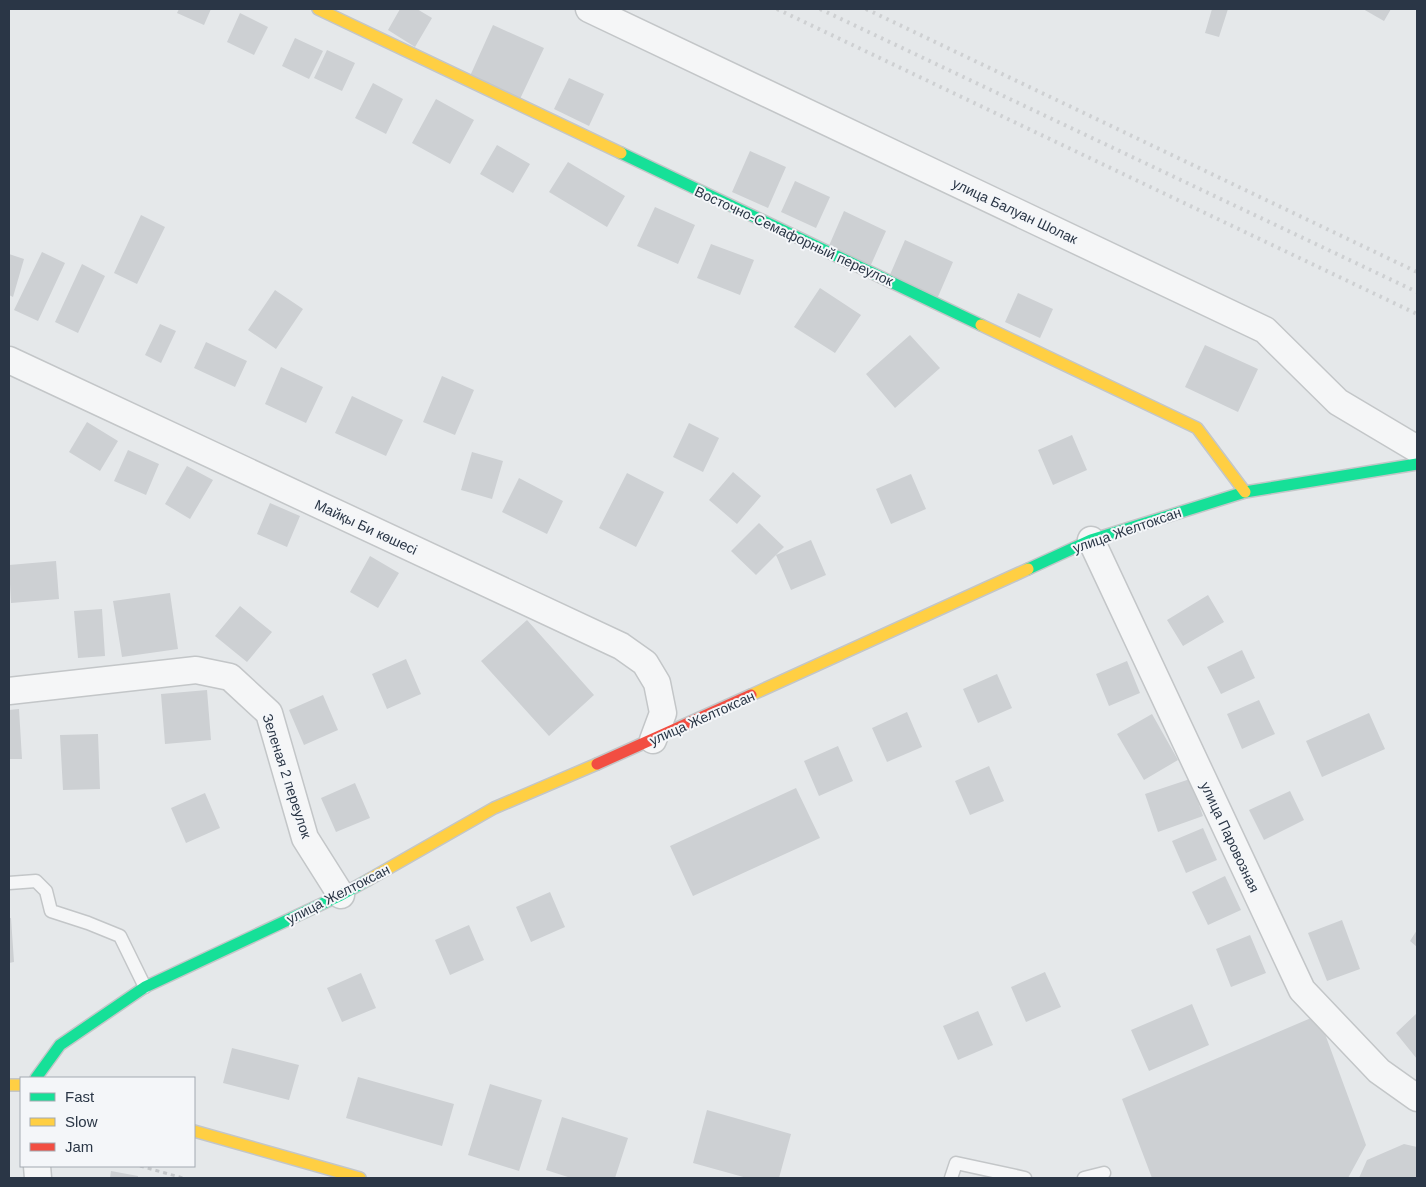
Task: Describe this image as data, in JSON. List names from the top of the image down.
{
  "streets": {
    "street": [
      "улица Балуан Шолак",
      "Восточно-Семафорный переулок",
      "Майқы Би көшесі",
      "улица Желтоксан",
      "Зеленая 2 переулок",
      "улица Паровозная"
    ]
  },
  "crossings": [
    ["Восточно-Семафорный переулок", "улица Желтоксан"],
    ["Майқы Би көшесі", "улица Желтоксан"],
    ["улица Желтоксан", "Зеленая 2 переулок"],
    ["улица Желтоксан", "улица Паровозная"]
  ],
  "legend": ["Fast", "Slow", "Jam"]
}
